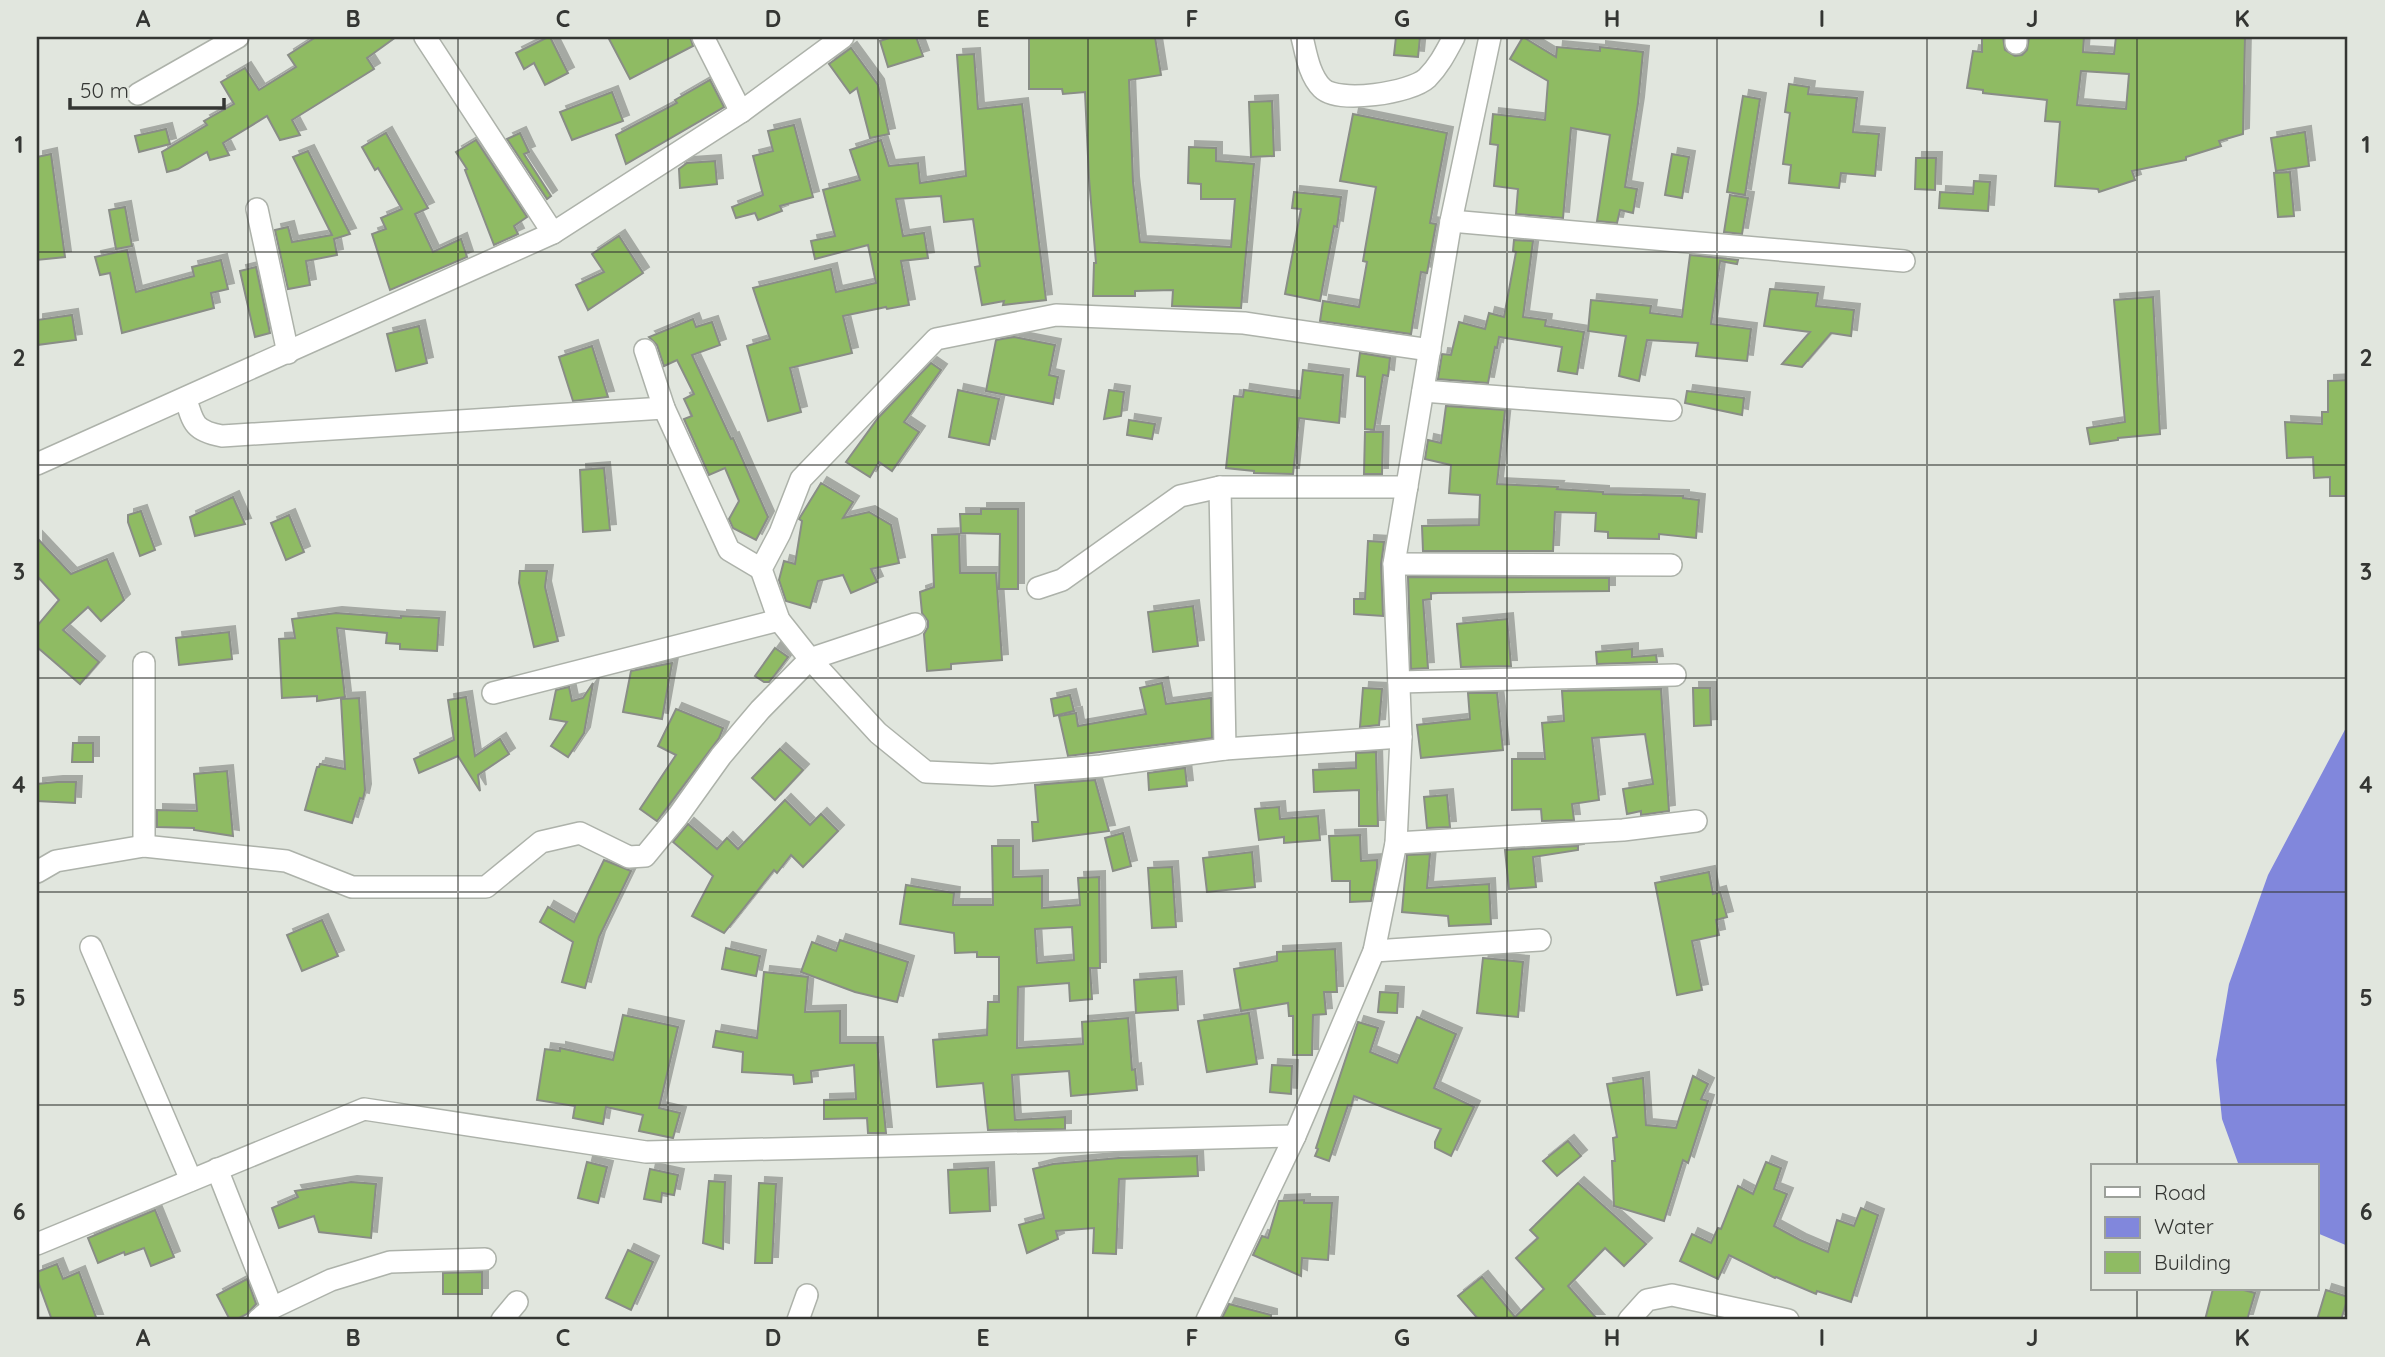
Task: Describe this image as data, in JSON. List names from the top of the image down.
{
  "legend": ["Road", "Water", "Building"],
  "scale_bar": "50 m",
  "grid": {
    "columns": [
      "A",
      "B",
      "C",
      "D",
      "E",
      "F",
      "G",
      "H",
      "I",
      "J",
      "K"
    ],
    "rows": [
      "1",
      "2",
      "3",
      "4",
      "5",
      "6"
    ]
  }
}
